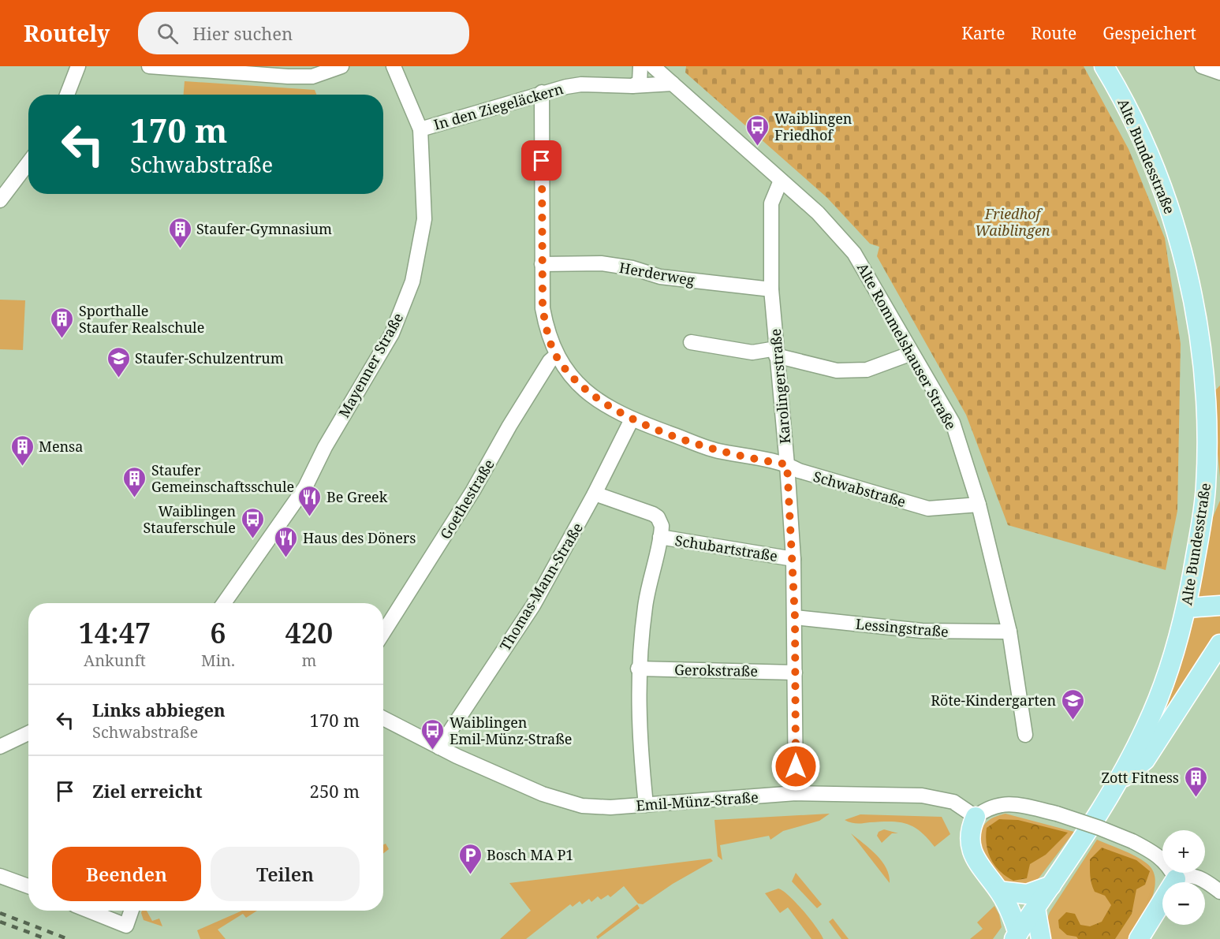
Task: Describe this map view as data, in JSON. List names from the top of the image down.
{
  "streets": {
    "main road": ["Alte Bundesstraße"],
    "street": [
      "In den Ziegeläckern",
      "Herderweg",
      "Alte Rommelshauser Straße",
      "Mayenner Straße",
      "Karolingerstraße",
      "Schwabstraße",
      "Goethestraße",
      "Schubartstraße",
      "Thomas-Mann-Straße",
      "Lessingstraße",
      "Gerokstraße",
      "Emil-Münz-Straße"
    ]
  },
  "crossings": [
    ["In den Ziegeläckern", "Alte Rommelshauser Straße"],
    ["In den Ziegeläckern", "Mayenner Straße"],
    ["In den Ziegeläckern", "Schwabstraße"],
    ["Herderweg", "Karolingerstraße"],
    ["Herderweg", "Schwabstraße"],
    ["Alte Rommelshauser Straße", "Karolingerstraße"],
    ["Alte Rommelshauser Straße", "Schwabstraße"],
    ["Alte Rommelshauser Straße", "Lessingstraße"],
    ["Karolingerstraße", "Schwabstraße"],
    ["Karolingerstraße", "Schubartstraße"],
    ["Karolingerstraße", "Lessingstraße"],
    ["Karolingerstraße", "Gerokstraße"],
    ["Karolingerstraße", "Emil-Münz-Straße"],
    ["Schwabstraße", "Goethestraße"],
    ["Schwabstraße", "Thomas-Mann-Straße"],
    ["Thomas-Mann-Straße", "Emil-Münz-Straße"]
  ],
  "parks": ["Friedhof Waiblingen"],
  "places": {
    "bus stop": ["Waiblingen Friedhof", "Waiblingen Stauferschule", "Waiblingen Emil-Münz-Straße"],
    "building": [
      "Staufer-Gymnasium",
      "Sporthalle Staufer Realschule",
      "Mensa",
      "Staufer Gemeinschaftsschule",
      "Zott Fitness"
    ],
    "school or university": ["Staufer-Schulzentrum", "Röte-Kindergarten"],
    "restaurant": ["Be Greek", "Haus des Döners"],
    "parking": ["Bosch MA P1"]
  },
  "page": {
    "header": "Routely",
    "search": "Hier suchen",
    "nav": ["Karte", "Route", "Gespeichert"],
    "turn": ["170 m", "Schwabstraße"],
    "eta": [
      "14:47",
      "Ankunft",
      "6",
      "Min.",
      "420",
      "m"
    ],
    "list": [
      {
        "name": "Links abbiegen",
        "note": "Schwabstraße",
        "value": "170 m"
      },
      {
        "name": "Ziel erreicht",
        "value": "250 m"
      }
    ],
    "map_buttons": ["+", "−"],
    "buttons": ["Beenden", "Teilen"]
  }
}
